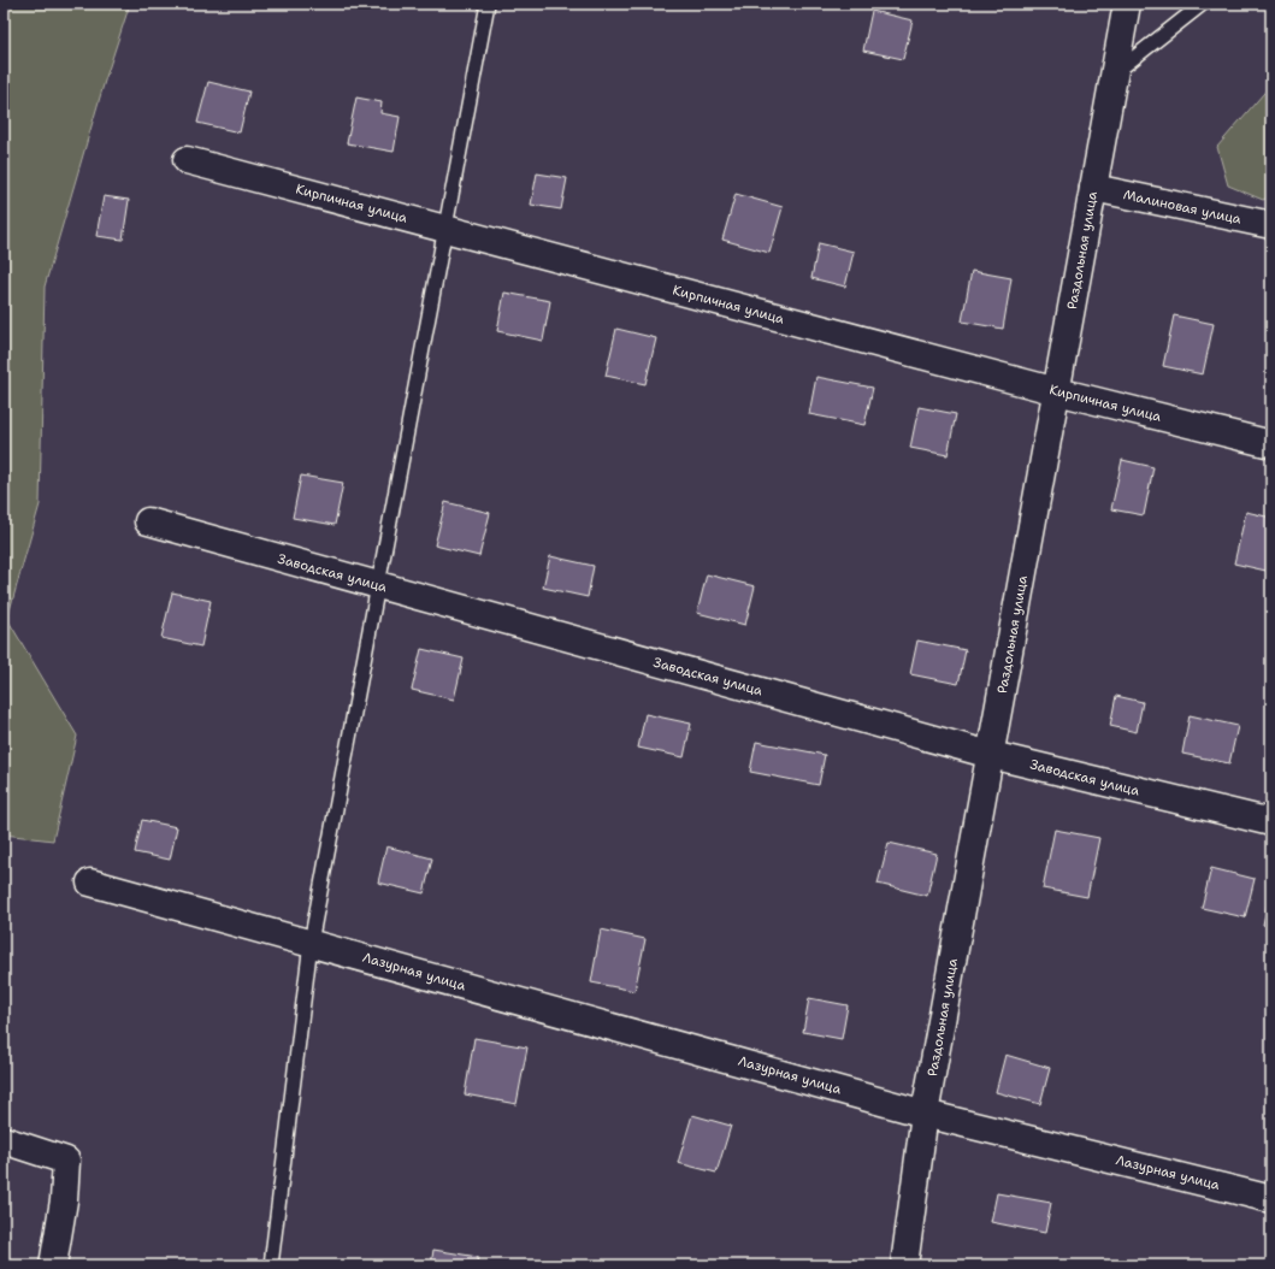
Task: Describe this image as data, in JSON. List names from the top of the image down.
{
  "streets": {
    "street": [
      "Кирпичная улица",
      "Малиновая улица",
      "Раздольная улица",
      "Заводская улица",
      "Лазурная улица"
    ]
  },
  "crossings": [
    ["Кирпичная улица", "Раздольная улица"],
    ["Малиновая улица", "Раздольная улица"],
    ["Раздольная улица", "Заводская улица"],
    ["Раздольная улица", "Лазурная улица"]
  ]
}
